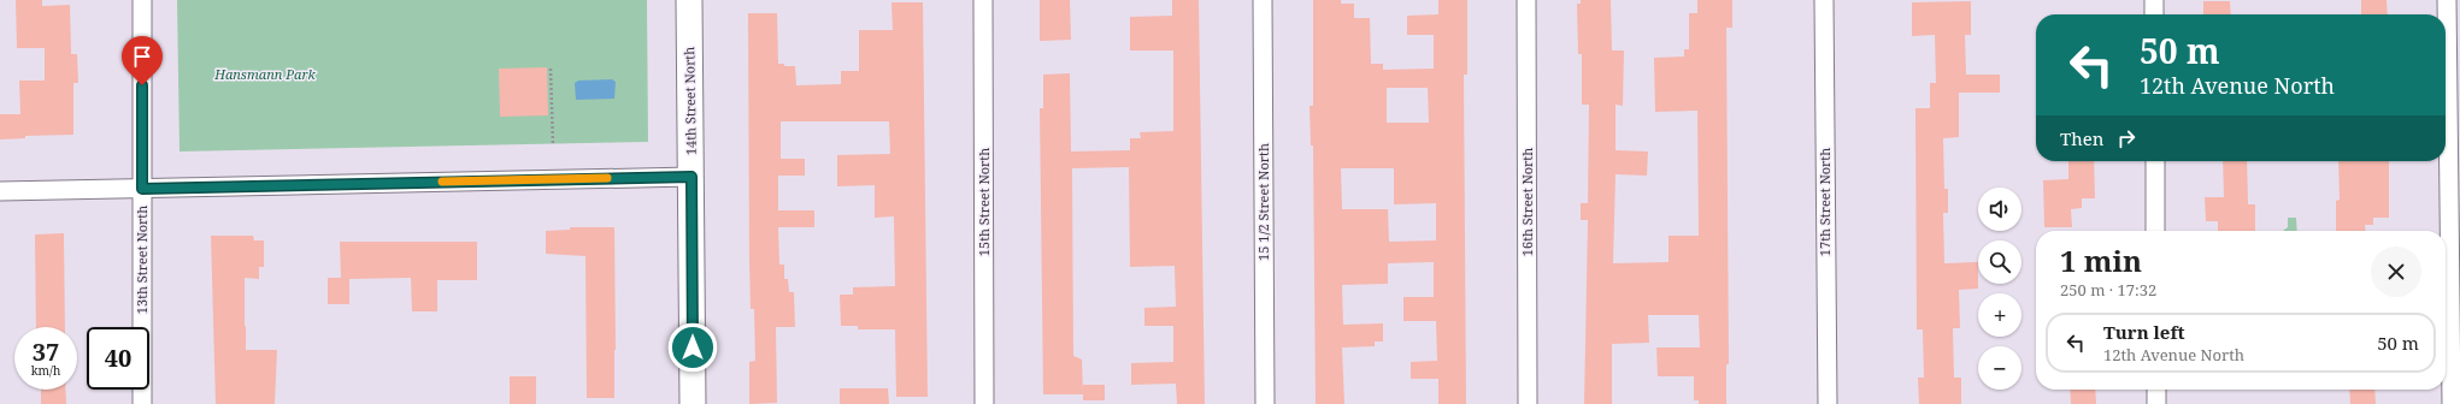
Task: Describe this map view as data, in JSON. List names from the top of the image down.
{
  "streets": {
    "street": [
      "14th Street North",
      "15th Street North",
      "15 1/2 Street North",
      "16th Street North",
      "17th Street North",
      "13th Street North"
    ]
  },
  "parks": ["Hansmann Park"],
  "page": {
    "turn": ["50 m", "12th Avenue North"],
    "then": "Then",
    "map_buttons": ["+", "−"],
    "heading": ["1 min", "250 m · 17:32"],
    "list": [
      {
        "name": "Turn left",
        "note": "12th Avenue North",
        "value": "50 m"
      }
    ],
    "speed": "37 km/h",
    "limit": "40"
  }
}
